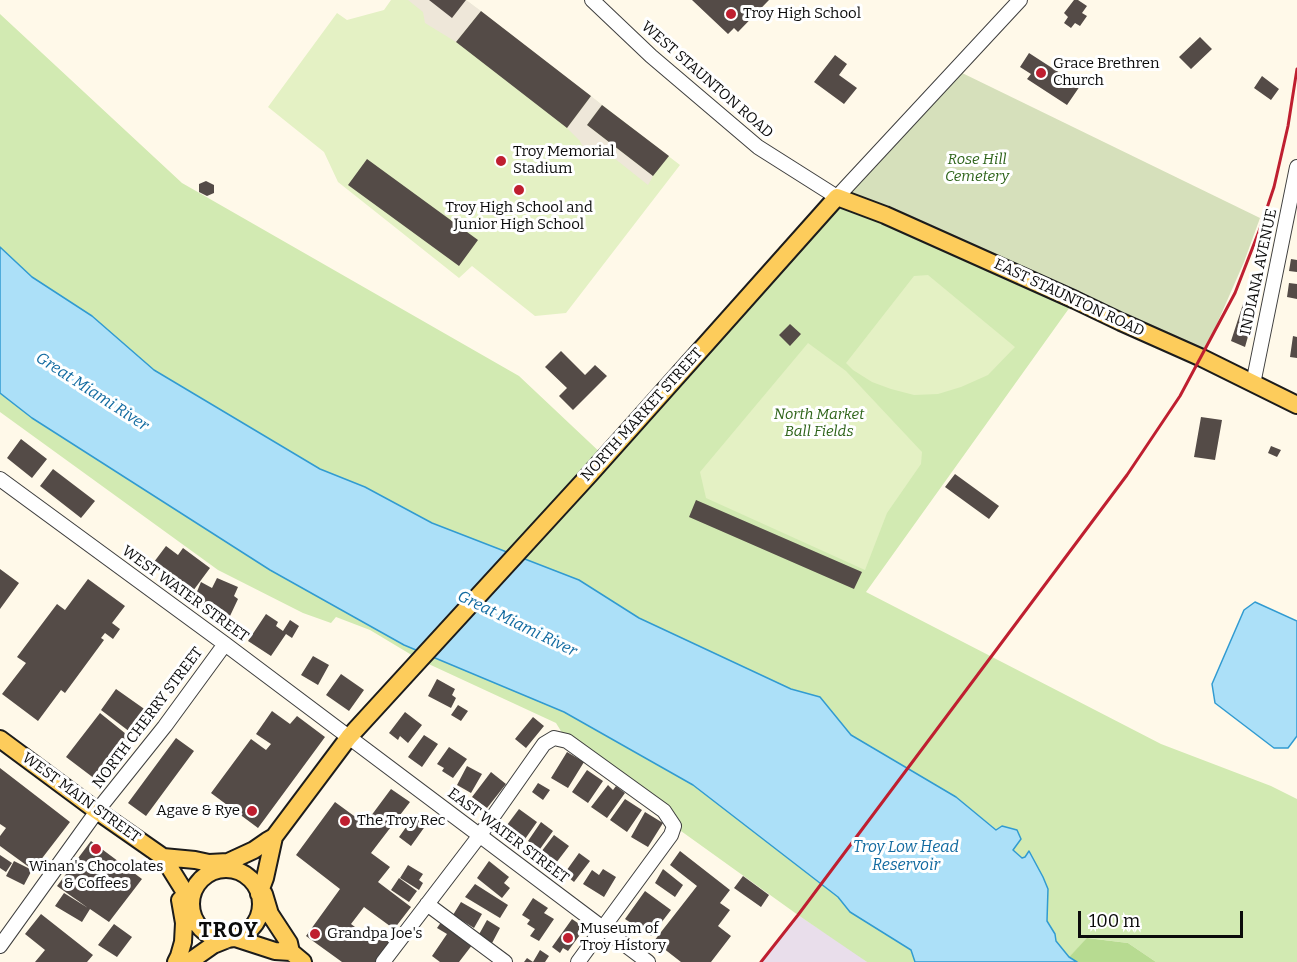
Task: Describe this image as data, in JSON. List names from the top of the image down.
{
  "streets": {
    "main road": ["EAST STAUNTON ROAD", "NORTH MARKET STREET", "WEST MAIN STREET"],
    "street": [
      "WEST STAUNTON ROAD",
      "INDIANA AVENUE",
      "WEST WATER STREET",
      "NORTH CHERRY STREET",
      "EAST WATER STREET"
    ]
  },
  "crossings": [
    ["WEST STAUNTON ROAD", "EAST STAUNTON ROAD"],
    ["WEST STAUNTON ROAD", "NORTH MARKET STREET"],
    ["INDIANA AVENUE", "EAST STAUNTON ROAD"],
    ["EAST STAUNTON ROAD", "NORTH MARKET STREET"],
    ["NORTH MARKET STREET", "WEST WATER STREET"],
    ["NORTH MARKET STREET", "EAST WATER STREET"],
    ["WEST WATER STREET", "NORTH CHERRY STREET"],
    ["WEST WATER STREET", "EAST WATER STREET"],
    ["NORTH CHERRY STREET", "WEST MAIN STREET"]
  ],
  "districts": ["TROY"],
  "water": ["Great Miami River", "Troy Low Head Reservoir"],
  "parks": ["Rose Hill Cemetery", "North Market Ball Fields"],
  "places": [
    "Troy High School",
    "Grace Brethren Church",
    "Troy Memorial Stadium",
    "Troy High School and Junior High School",
    "Agave & Rye",
    "The Troy Rec",
    "Winan's Chocolates & Coffees",
    "Grandpa Joe's",
    "Museum of Troy History"
  ],
  "scale_bar": "100 m"
}
